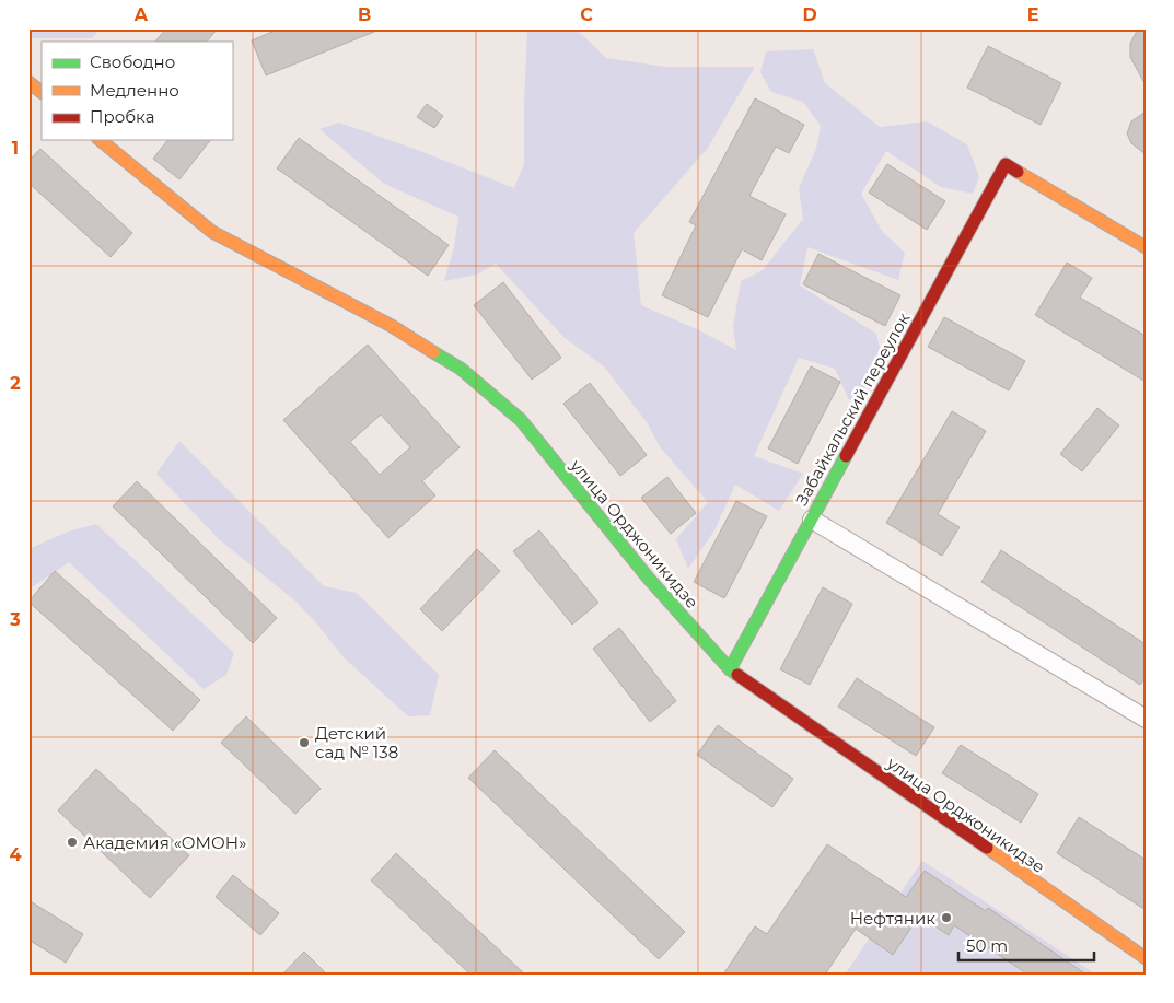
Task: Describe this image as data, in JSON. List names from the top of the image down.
{
  "streets": {
    "street": ["Забайкальский переулок", "улица Орджоникидзе"]
  },
  "crossings": [
    ["Забайкальский переулок", "улица Орджоникидзе"]
  ],
  "places": ["Детский сад № 138", "Академия «ОМОН»", "Нефтяник"],
  "legend": ["Свободно", "Медленно", "Пробка"],
  "scale_bar": "50 m",
  "grid": {
    "columns": [
      "A",
      "B",
      "C",
      "D",
      "E"
    ],
    "rows": [
      "1",
      "2",
      "3",
      "4"
    ]
  }
}
